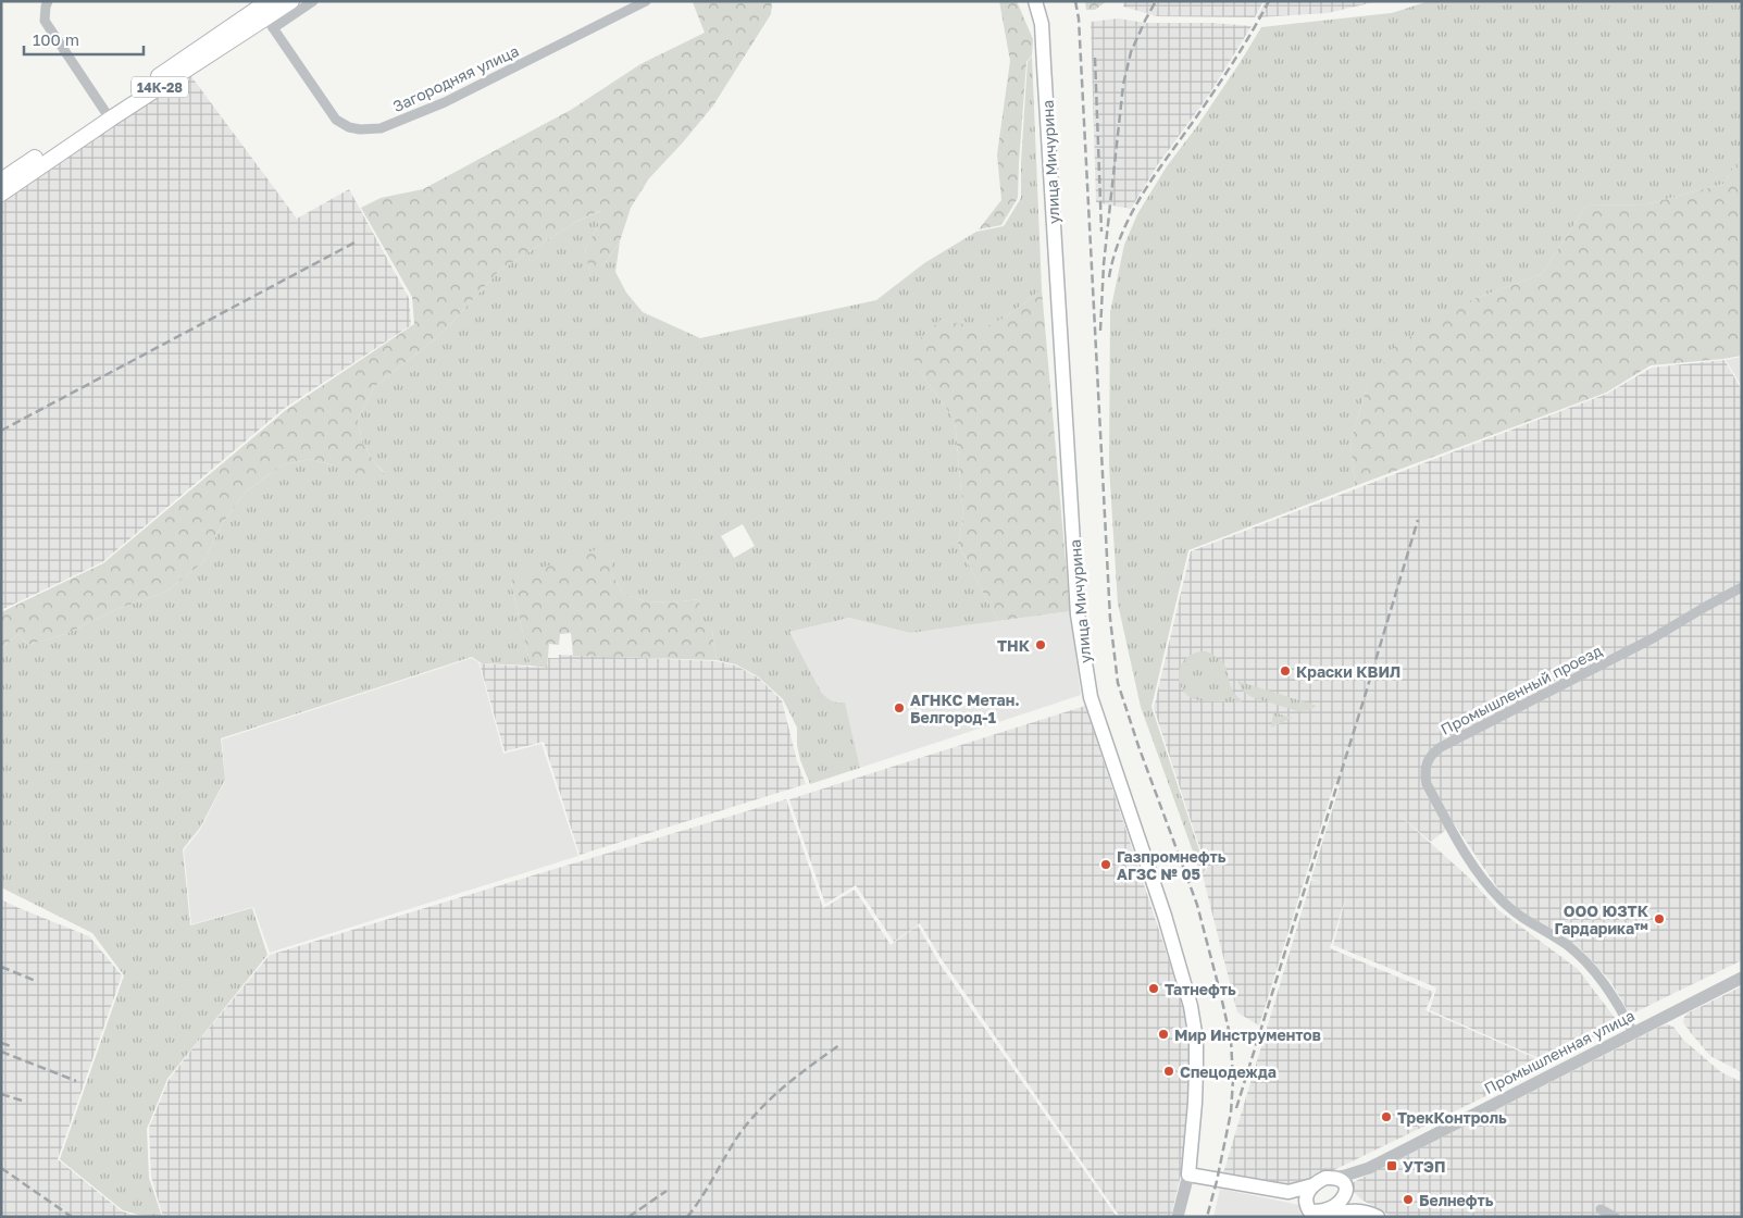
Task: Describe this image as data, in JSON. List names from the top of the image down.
{
  "streets": {
    "main road": ["14К-28", "улица Мичурина"],
    "street": ["Загородняя улица", "Промышленный проезд", "Промышленная улица"]
  },
  "crossings": [
    ["Загородняя улица", "14К-28"],
    ["Промышленный проезд", "Промышленная улица"]
  ],
  "places": {
    "other": [
      "ТНК",
      "Краски КВИЛ",
      "АГНКС Метан. Белгород-1",
      "Газпромнефть АГЗС № 05",
      "ООО ЮЗТК Гардарика™",
      "Татнефть",
      "Мир Инструментов",
      "Спецодежда",
      "ТрекКонтроль",
      "Белнефть"
    ],
    "transit": ["УТЭП"]
  },
  "scale_bar": "100 m"
}
